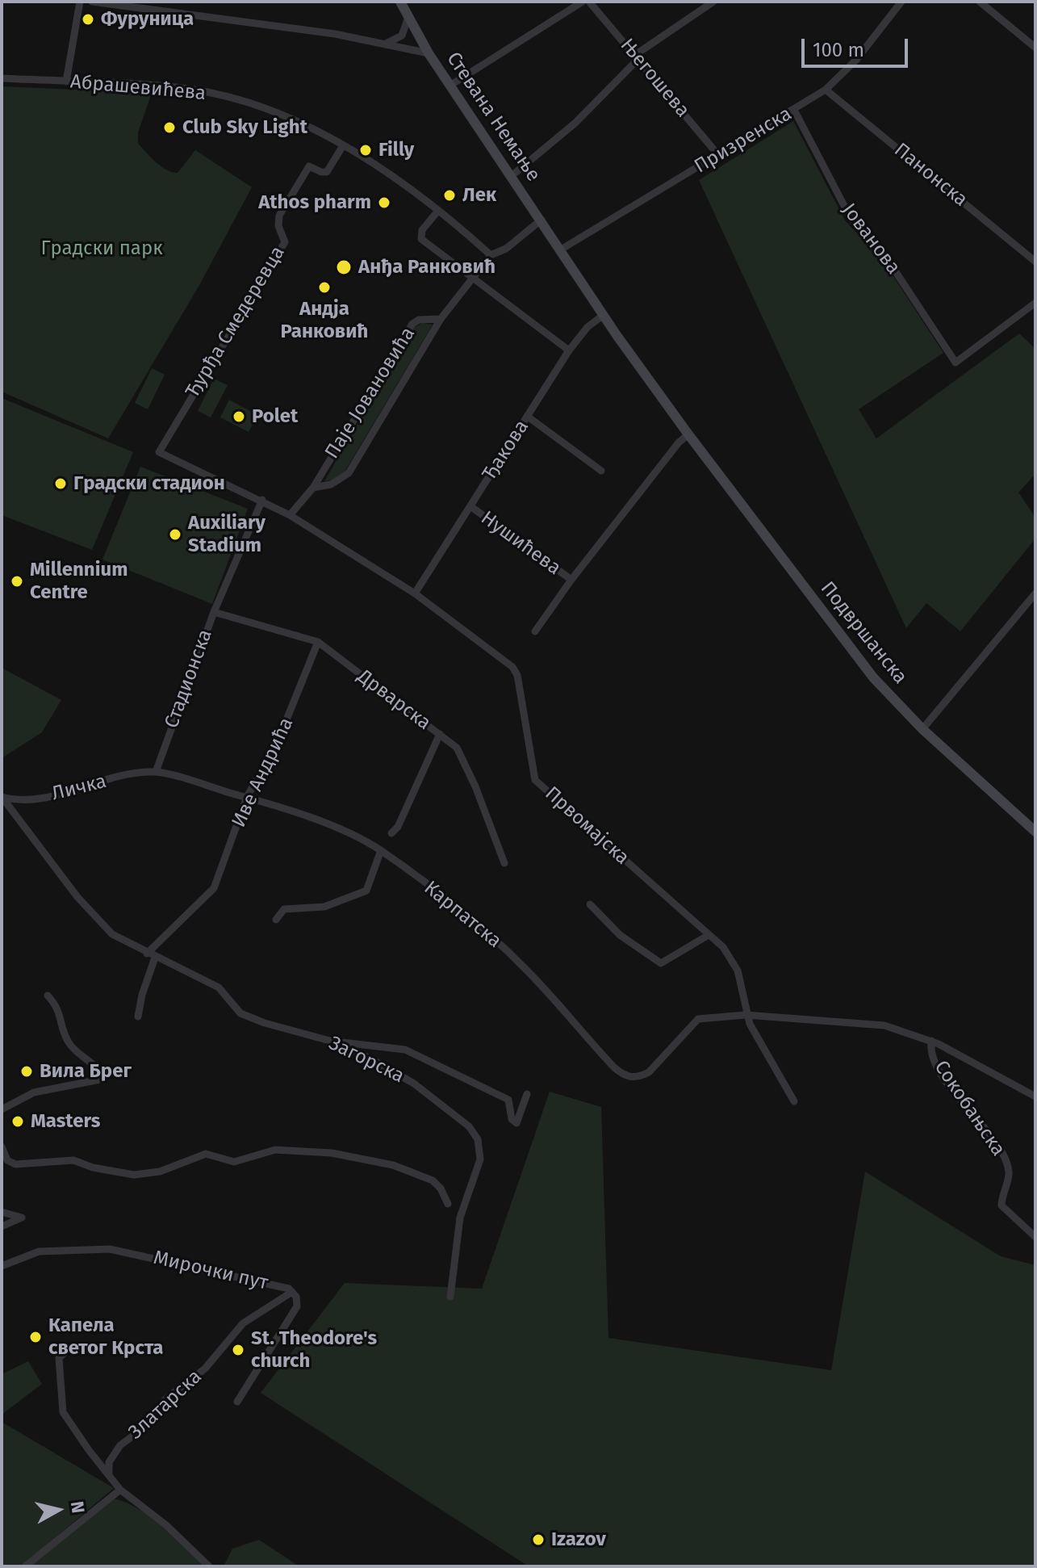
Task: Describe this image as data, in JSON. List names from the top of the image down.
{
  "streets": {
    "street": [
      "Његошева",
      "Абрашевићева",
      "Стевана Немање",
      "Призренска",
      "Панонска",
      "Јованова",
      "Ђурђа Смедеревца",
      "Паје Јовановића",
      "Ђакова",
      "Нушићева",
      "Подвршанска",
      "Стадионска",
      "Дрварска",
      "Иве Андрића",
      "Личка",
      "Првомајска",
      "Карпатска",
      "Загорска",
      "Сокобањска",
      "Мирочки пут",
      "Златарска"
    ]
  },
  "crossings": [
    ["Његошева", "Призренска"],
    ["Абрашевићева", "Ђурђа Смедеревца"],
    ["Абрашевићева", "Паје Јовановића"],
    ["Стевана Немање", "Призренска"],
    ["Стевана Немање", "Паје Јовановића"],
    ["Стевана Немање", "Подвршанска"],
    ["Призренска", "Панонска"],
    ["Призренска", "Јованова"],
    ["Призренска", "Подвршанска"],
    ["Ђурђа Смедеревца", "Првомајска"],
    ["Паје Јовановића", "Првомајска"],
    ["Ђакова", "Нушићева"],
    ["Ђакова", "Подвршанска"],
    ["Ђакова", "Првомајска"],
    ["Стадионска", "Дрварска"],
    ["Стадионска", "Личка"],
    ["Стадионска", "Првомајска"],
    ["Дрварска", "Иве Андрића"],
    ["Иве Андрића", "Карпатска"],
    ["Иве Андрића", "Загорска"],
    ["Личка", "Загорска"],
    ["Првомајска", "Карпатска"],
    ["Мирочки пут", "Златарска"]
  ],
  "parks": ["Градски парк"],
  "places": [
    "Фуруница",
    "Club Sky Light",
    "Filly",
    "Лек",
    "Athos pharm",
    "Анђа Ранковић",
    "Андја Ранковић",
    "Polet",
    "Градски стадион",
    "Auxiliary Stadium",
    "Millennium Centre",
    "Вила Брег",
    "Masters",
    "Капела светог Крста",
    "St. Theodore's church",
    "Izazov"
  ],
  "scale_bar": "100 m",
  "north": "right"
}
